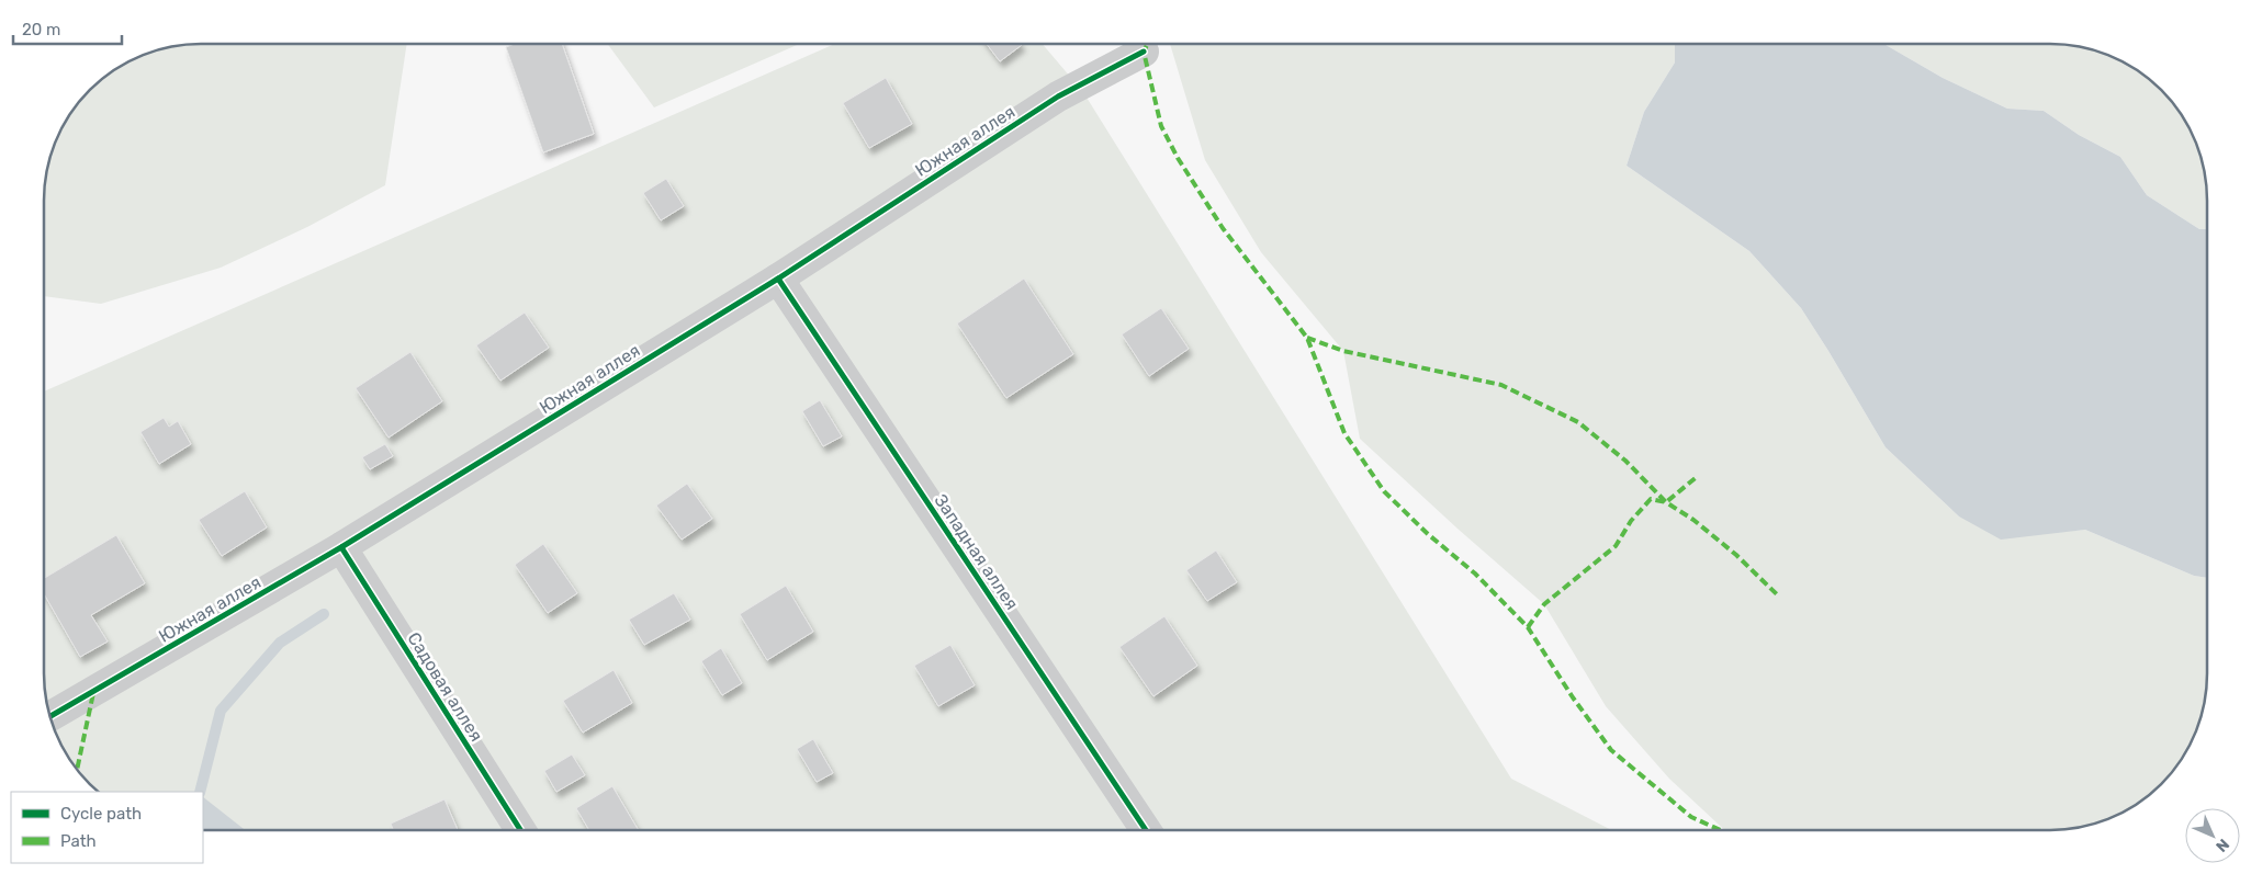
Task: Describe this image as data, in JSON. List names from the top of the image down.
{
  "streets": {
    "street": ["Южная аллея", "Западная аллея", "Садовая аллея"]
  },
  "crossings": [
    ["Южная аллея", "Западная аллея"],
    ["Южная аллея", "Садовая аллея"]
  ],
  "legend": ["Cycle path", "Path"],
  "scale_bar": "20 m",
  "north": "bottom right"
}
